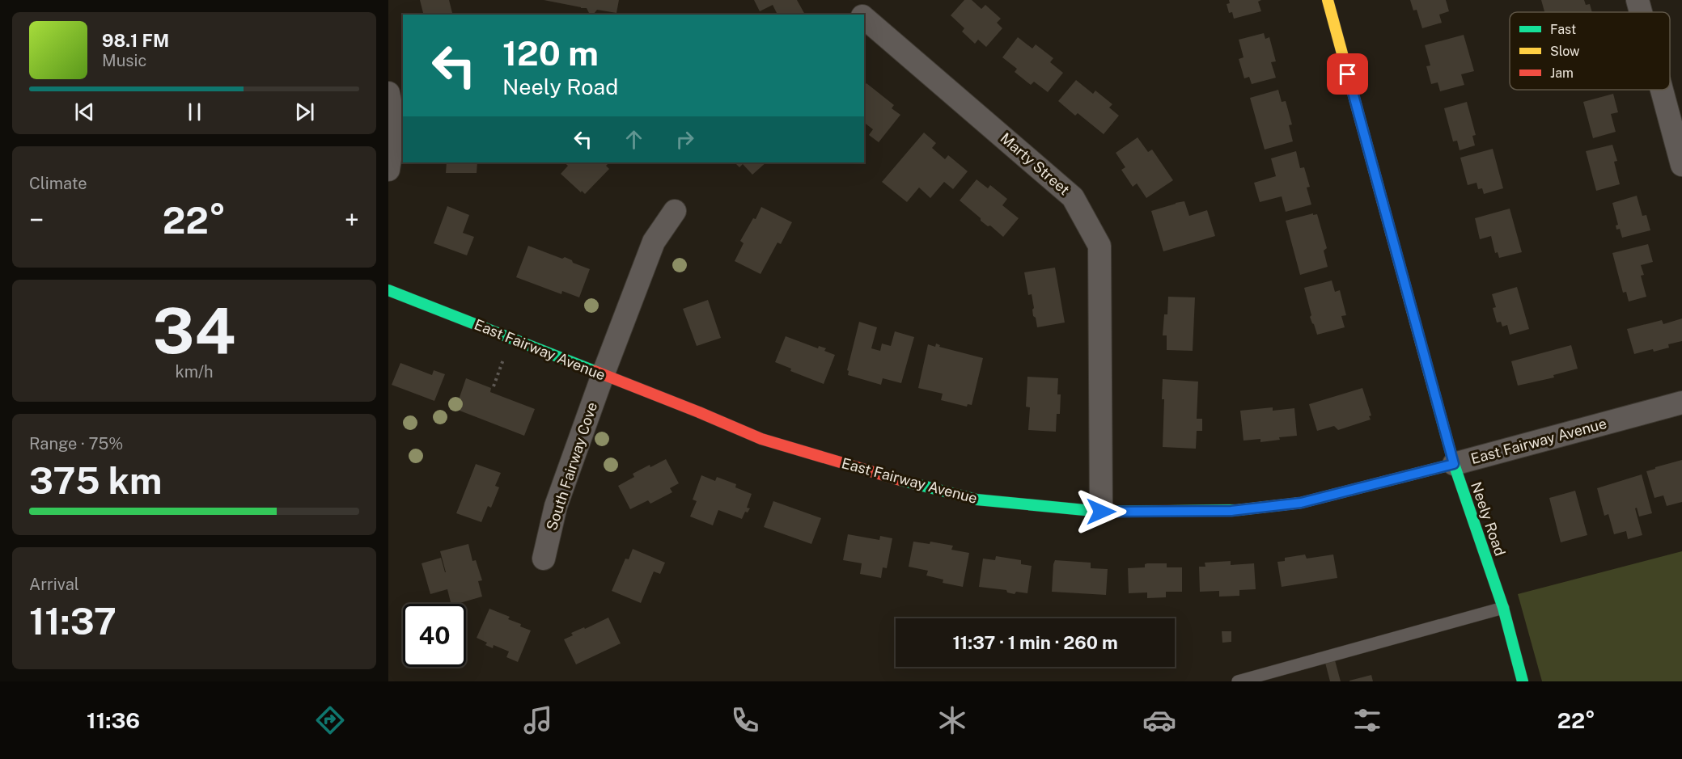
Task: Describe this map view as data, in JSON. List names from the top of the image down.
{
  "streets": {
    "street": [
      "Marty Street",
      "East Fairway Avenue",
      "South Fairway Cove",
      "Neely Road"
    ]
  },
  "crossings": [
    ["Marty Street", "East Fairway Avenue"],
    ["East Fairway Avenue", "South Fairway Cove"],
    ["East Fairway Avenue", "Neely Road"]
  ],
  "legend": ["Fast", "Slow", "Jam"],
  "page": {
    "turn": ["120 m", "Neely Road"],
    "song": ["98.1 FM", "Music"],
    "tile": [
      "Climate",
      ["34", "km/h"],
      ["Range · 75%", "375 km"],
      ["Arrival", "11:37"]
    ],
    "heat": ["−", "22°", "+"],
    "limit": "40",
    "trip": "11:37 · 1 min · 260 m",
    "tabs": ["11:36", "22°"]
  }
}
